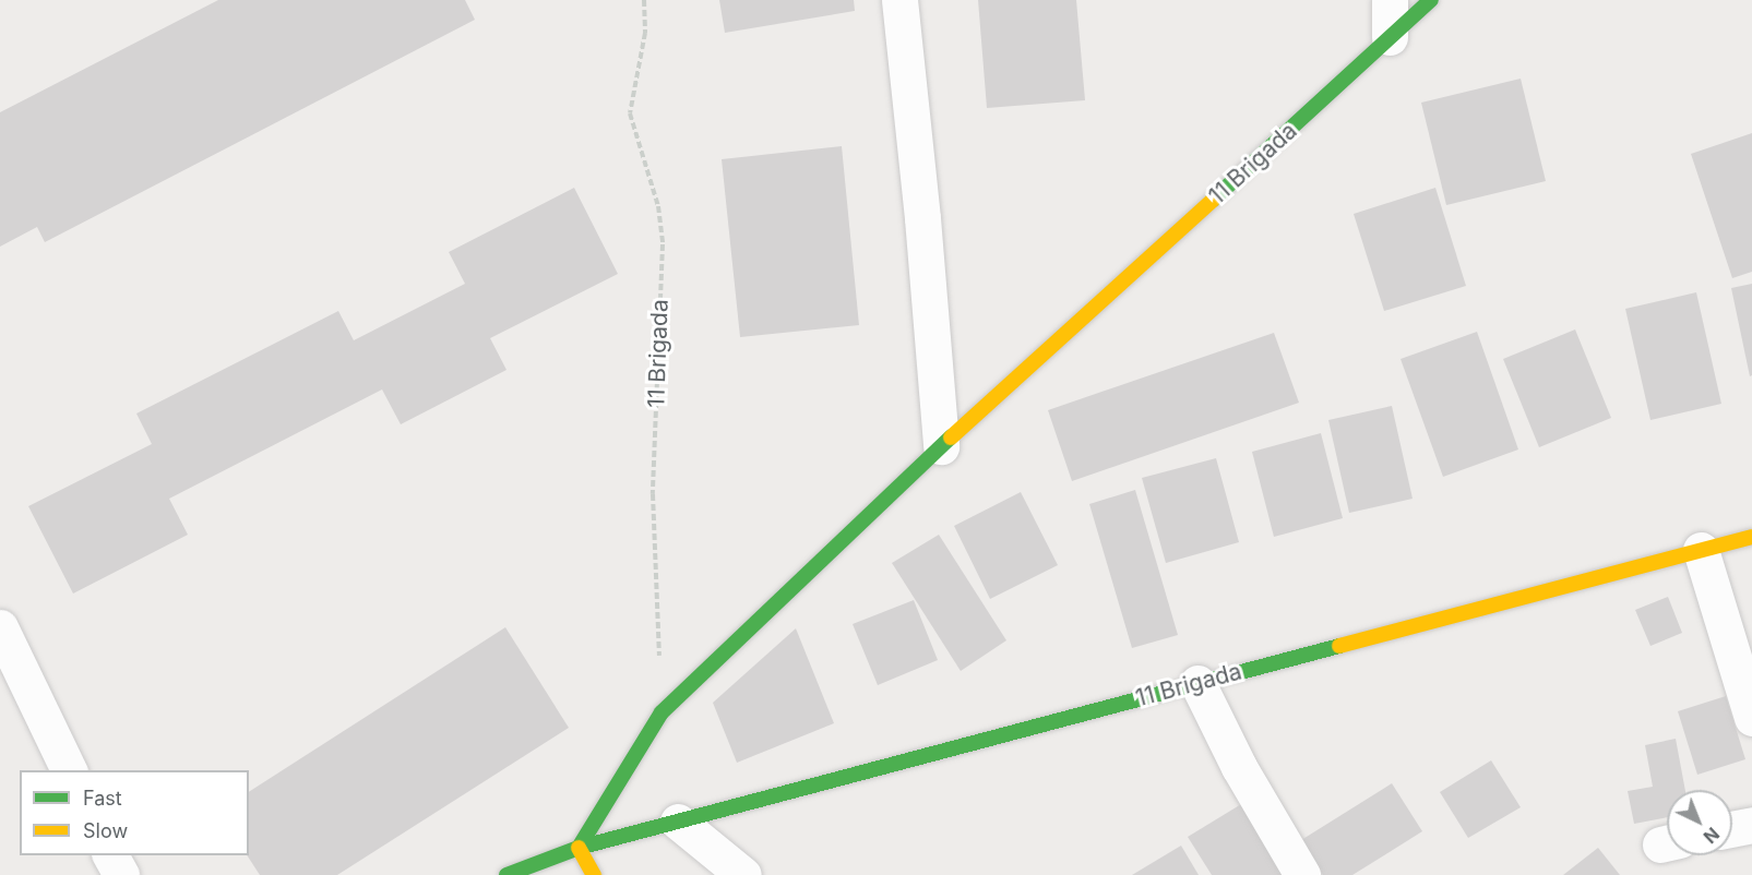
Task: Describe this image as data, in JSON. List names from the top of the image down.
{
  "streets": {
    "main road": ["11 Brigada"]
  },
  "legend": ["Fast", "Slow"],
  "north": "bottom right"
}
